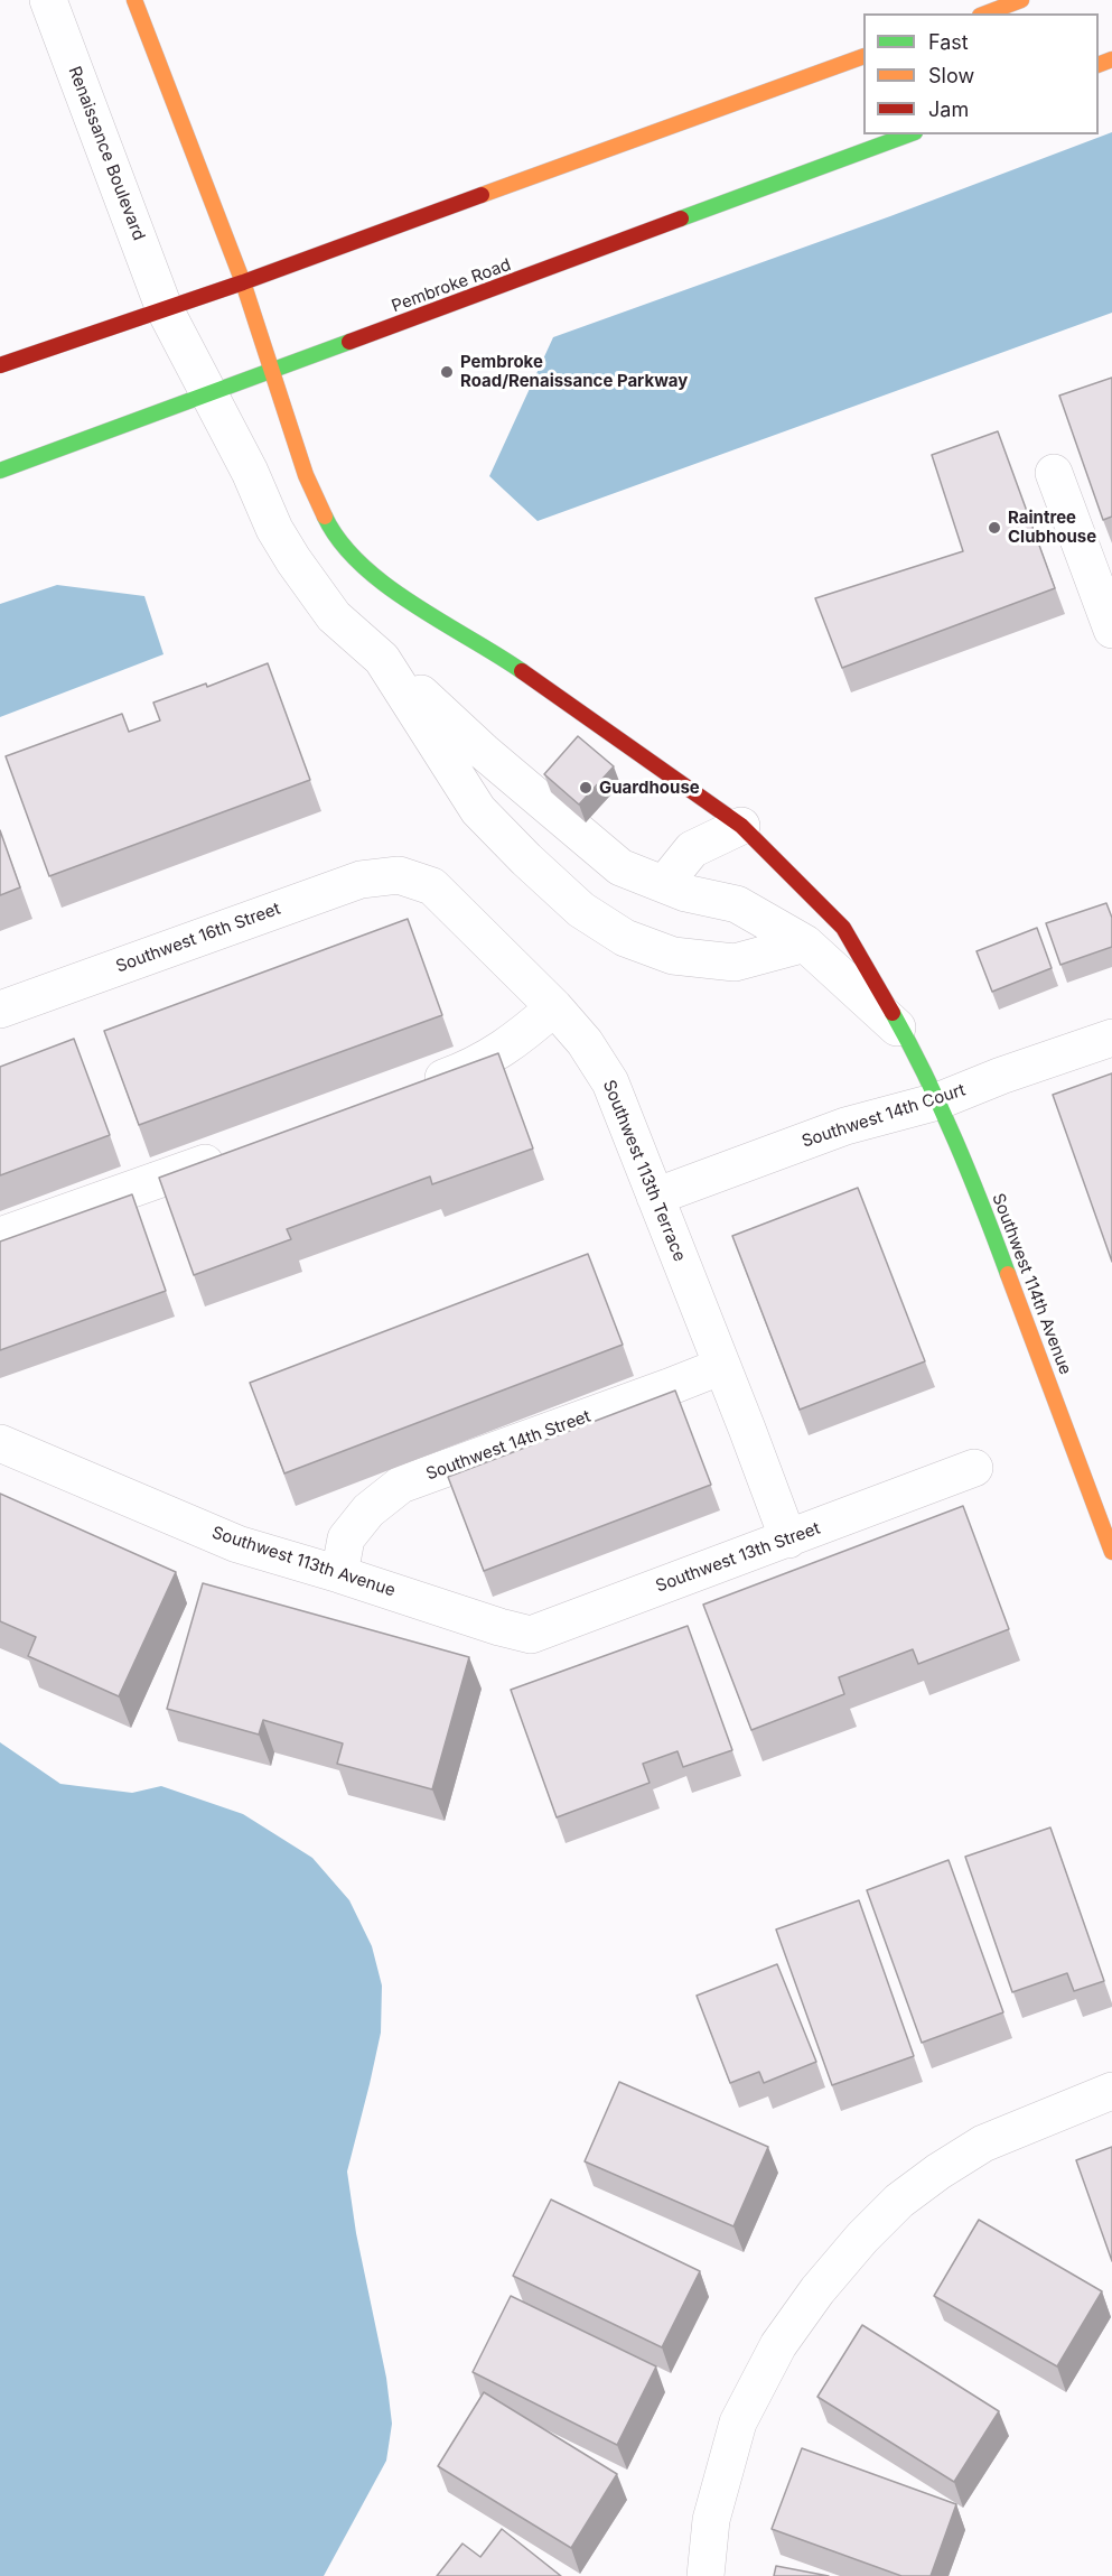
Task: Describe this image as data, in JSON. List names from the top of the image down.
{
  "streets": {
    "main road": ["Pembroke Road", "Southwest 114th Avenue"],
    "street": [
      "Renaissance Boulevard",
      "Southwest 16th Street",
      "Southwest 14th Court",
      "Southwest 113th Terrace",
      "Southwest 14th Street",
      "Southwest 13th Street",
      "Southwest 113th Avenue"
    ]
  },
  "crossings": [
    ["Renaissance Boulevard", "Pembroke Road"],
    ["Pembroke Road", "Southwest 114th Avenue"],
    ["Southwest 16th Street", "Southwest 113th Terrace"],
    ["Southwest 14th Court", "Southwest 113th Terrace"],
    ["Southwest 14th Court", "Southwest 114th Avenue"],
    ["Southwest 113th Terrace", "Southwest 14th Street"],
    ["Southwest 113th Terrace", "Southwest 13th Street"],
    ["Southwest 14th Street", "Southwest 113th Avenue"],
    ["Southwest 13th Street", "Southwest 113th Avenue"]
  ],
  "places": ["Pembroke Road/Renaissance Parkway", "Raintree Clubhouse", "Guardhouse"],
  "legend": ["Fast", "Slow", "Jam"]
}
